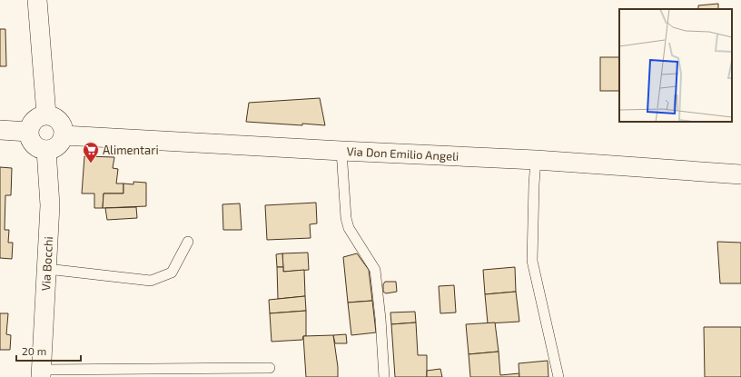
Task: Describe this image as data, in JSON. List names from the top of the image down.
{
  "streets": {
    "street": ["Via Don Emilio Angeli", "Via Bocchi"]
  },
  "crossings": [
    ["Via Don Emilio Angeli", "Via Bocchi"]
  ],
  "places": {
    "supermarket": ["Alimentari"]
  },
  "scale_bar": "20 m"
}
